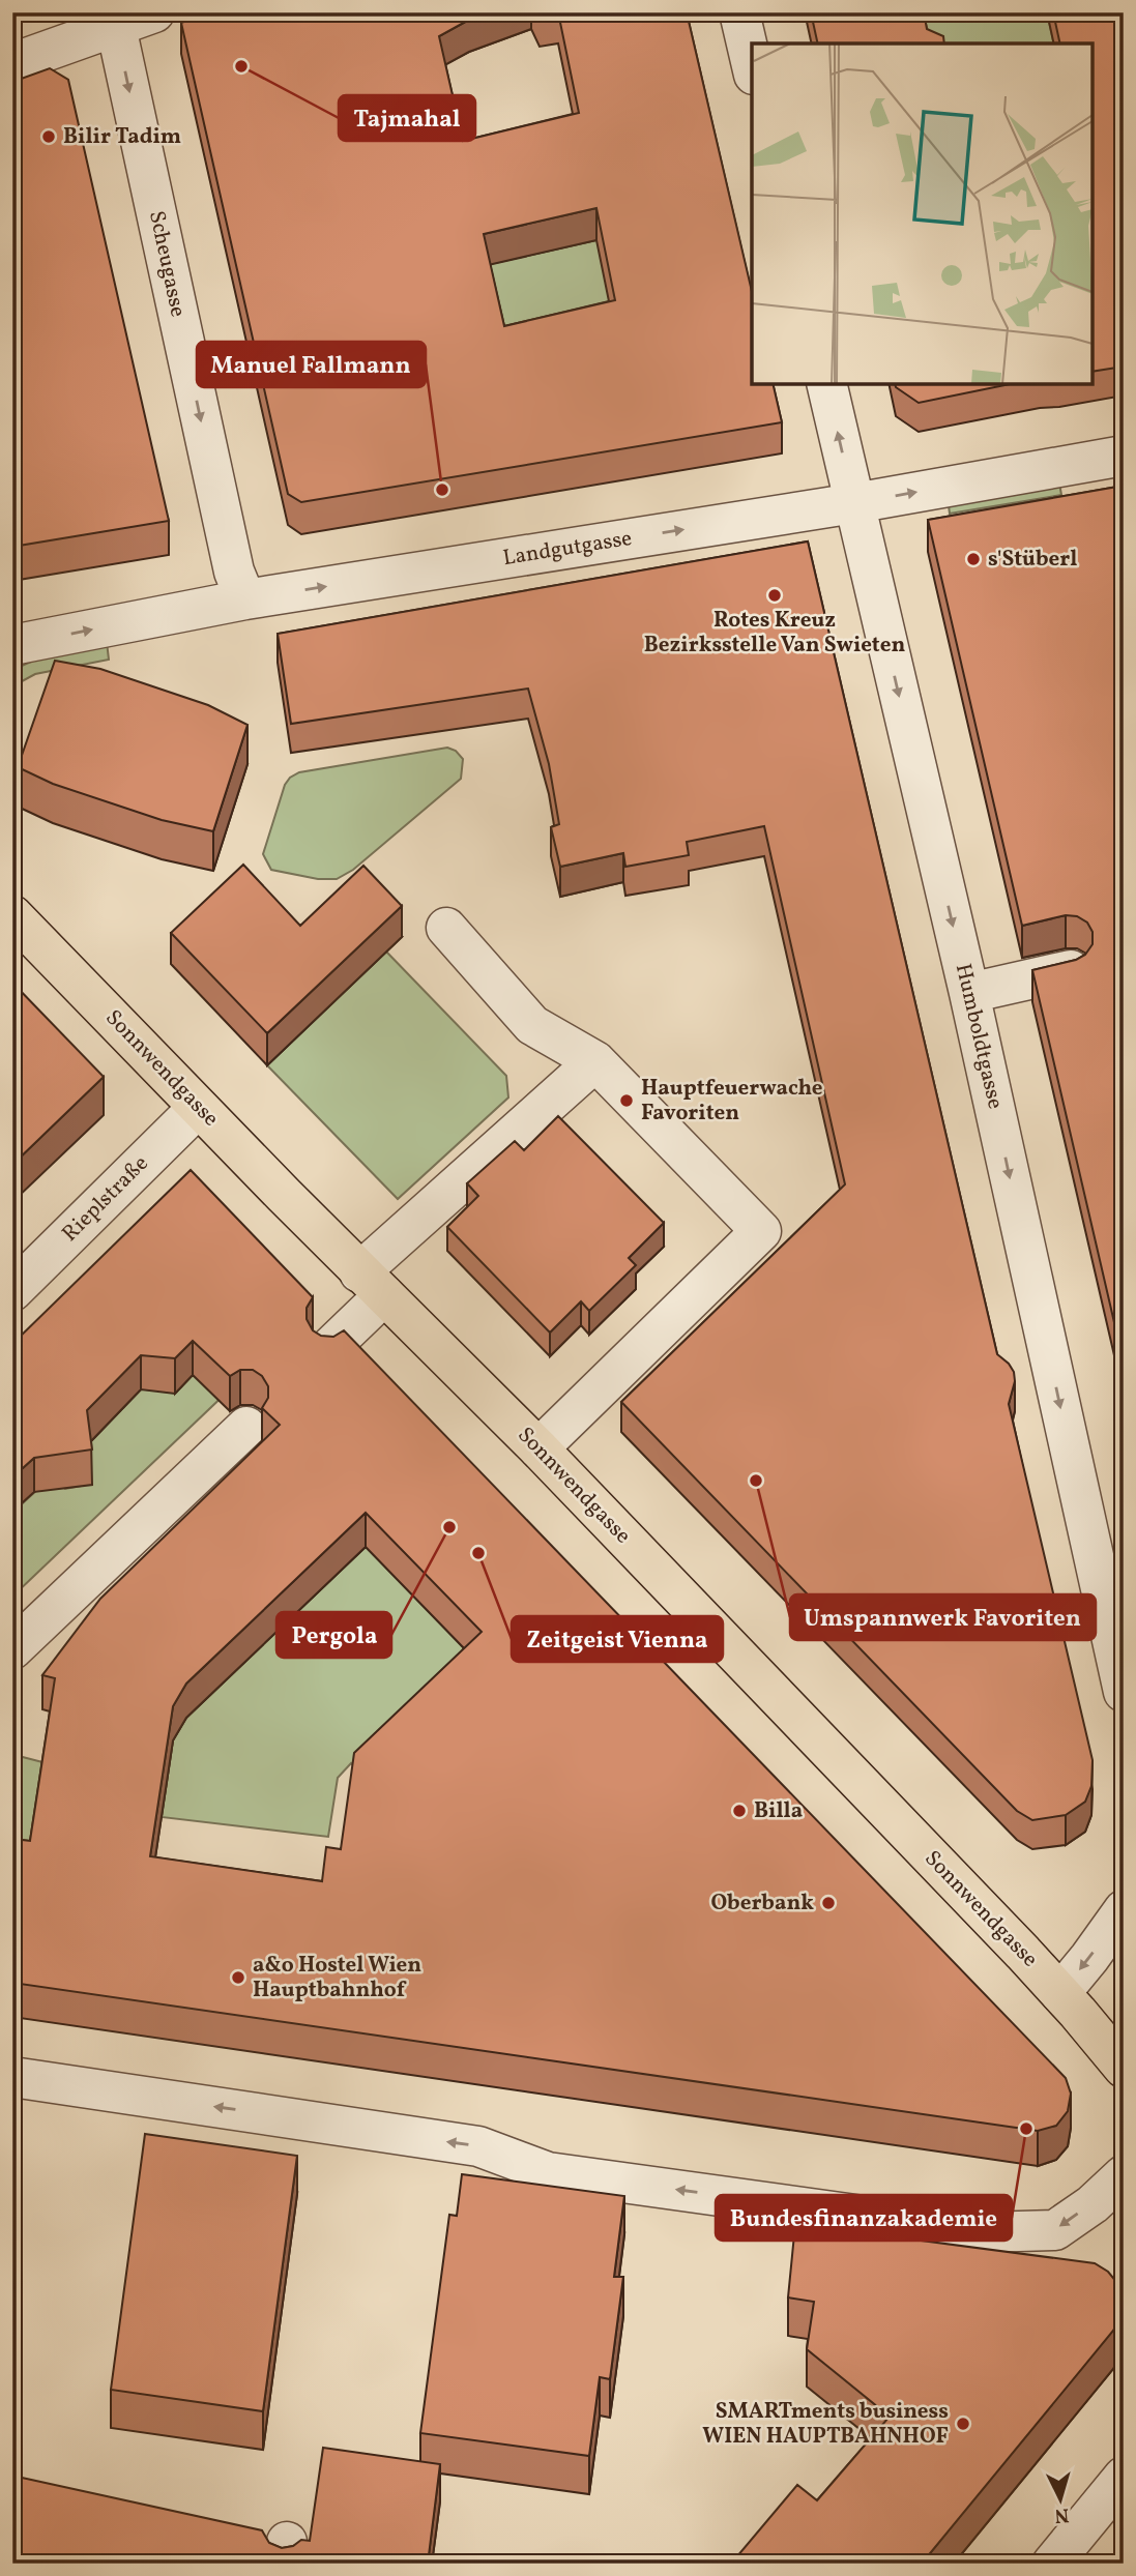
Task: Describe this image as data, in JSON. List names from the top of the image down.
{
  "streets": {
    "main road": ["Sonnwendgasse"],
    "street": [
      "Scheugasse",
      "Landgutgasse",
      "Humboldtgasse",
      "Rieplstraße"
    ]
  },
  "crossings": [
    ["Scheugasse", "Landgutgasse"],
    ["Landgutgasse", "Humboldtgasse"],
    ["Sonnwendgasse", "Rieplstraße"]
  ],
  "one_way": ["Scheugasse", "Landgutgasse", "Humboldtgasse"],
  "places": [
    "Tajmahal",
    "Bilir Tadim",
    "Manuel Fallmann",
    "s'Stüberl",
    "Rotes Kreuz Bezirksstelle Van Swieten",
    "Hauptfeuerwache Favoriten",
    "Umspannwerk Favoriten",
    "Pergola",
    "Zeitgeist Vienna",
    "Billa",
    "Oberbank",
    "a&o Hostel Wien Hauptbahnhof",
    "Bundesfinanzakademie",
    "SMARTments business WIEN HAUPTBAHNHOF"
  ],
  "north": "bottom"
}
